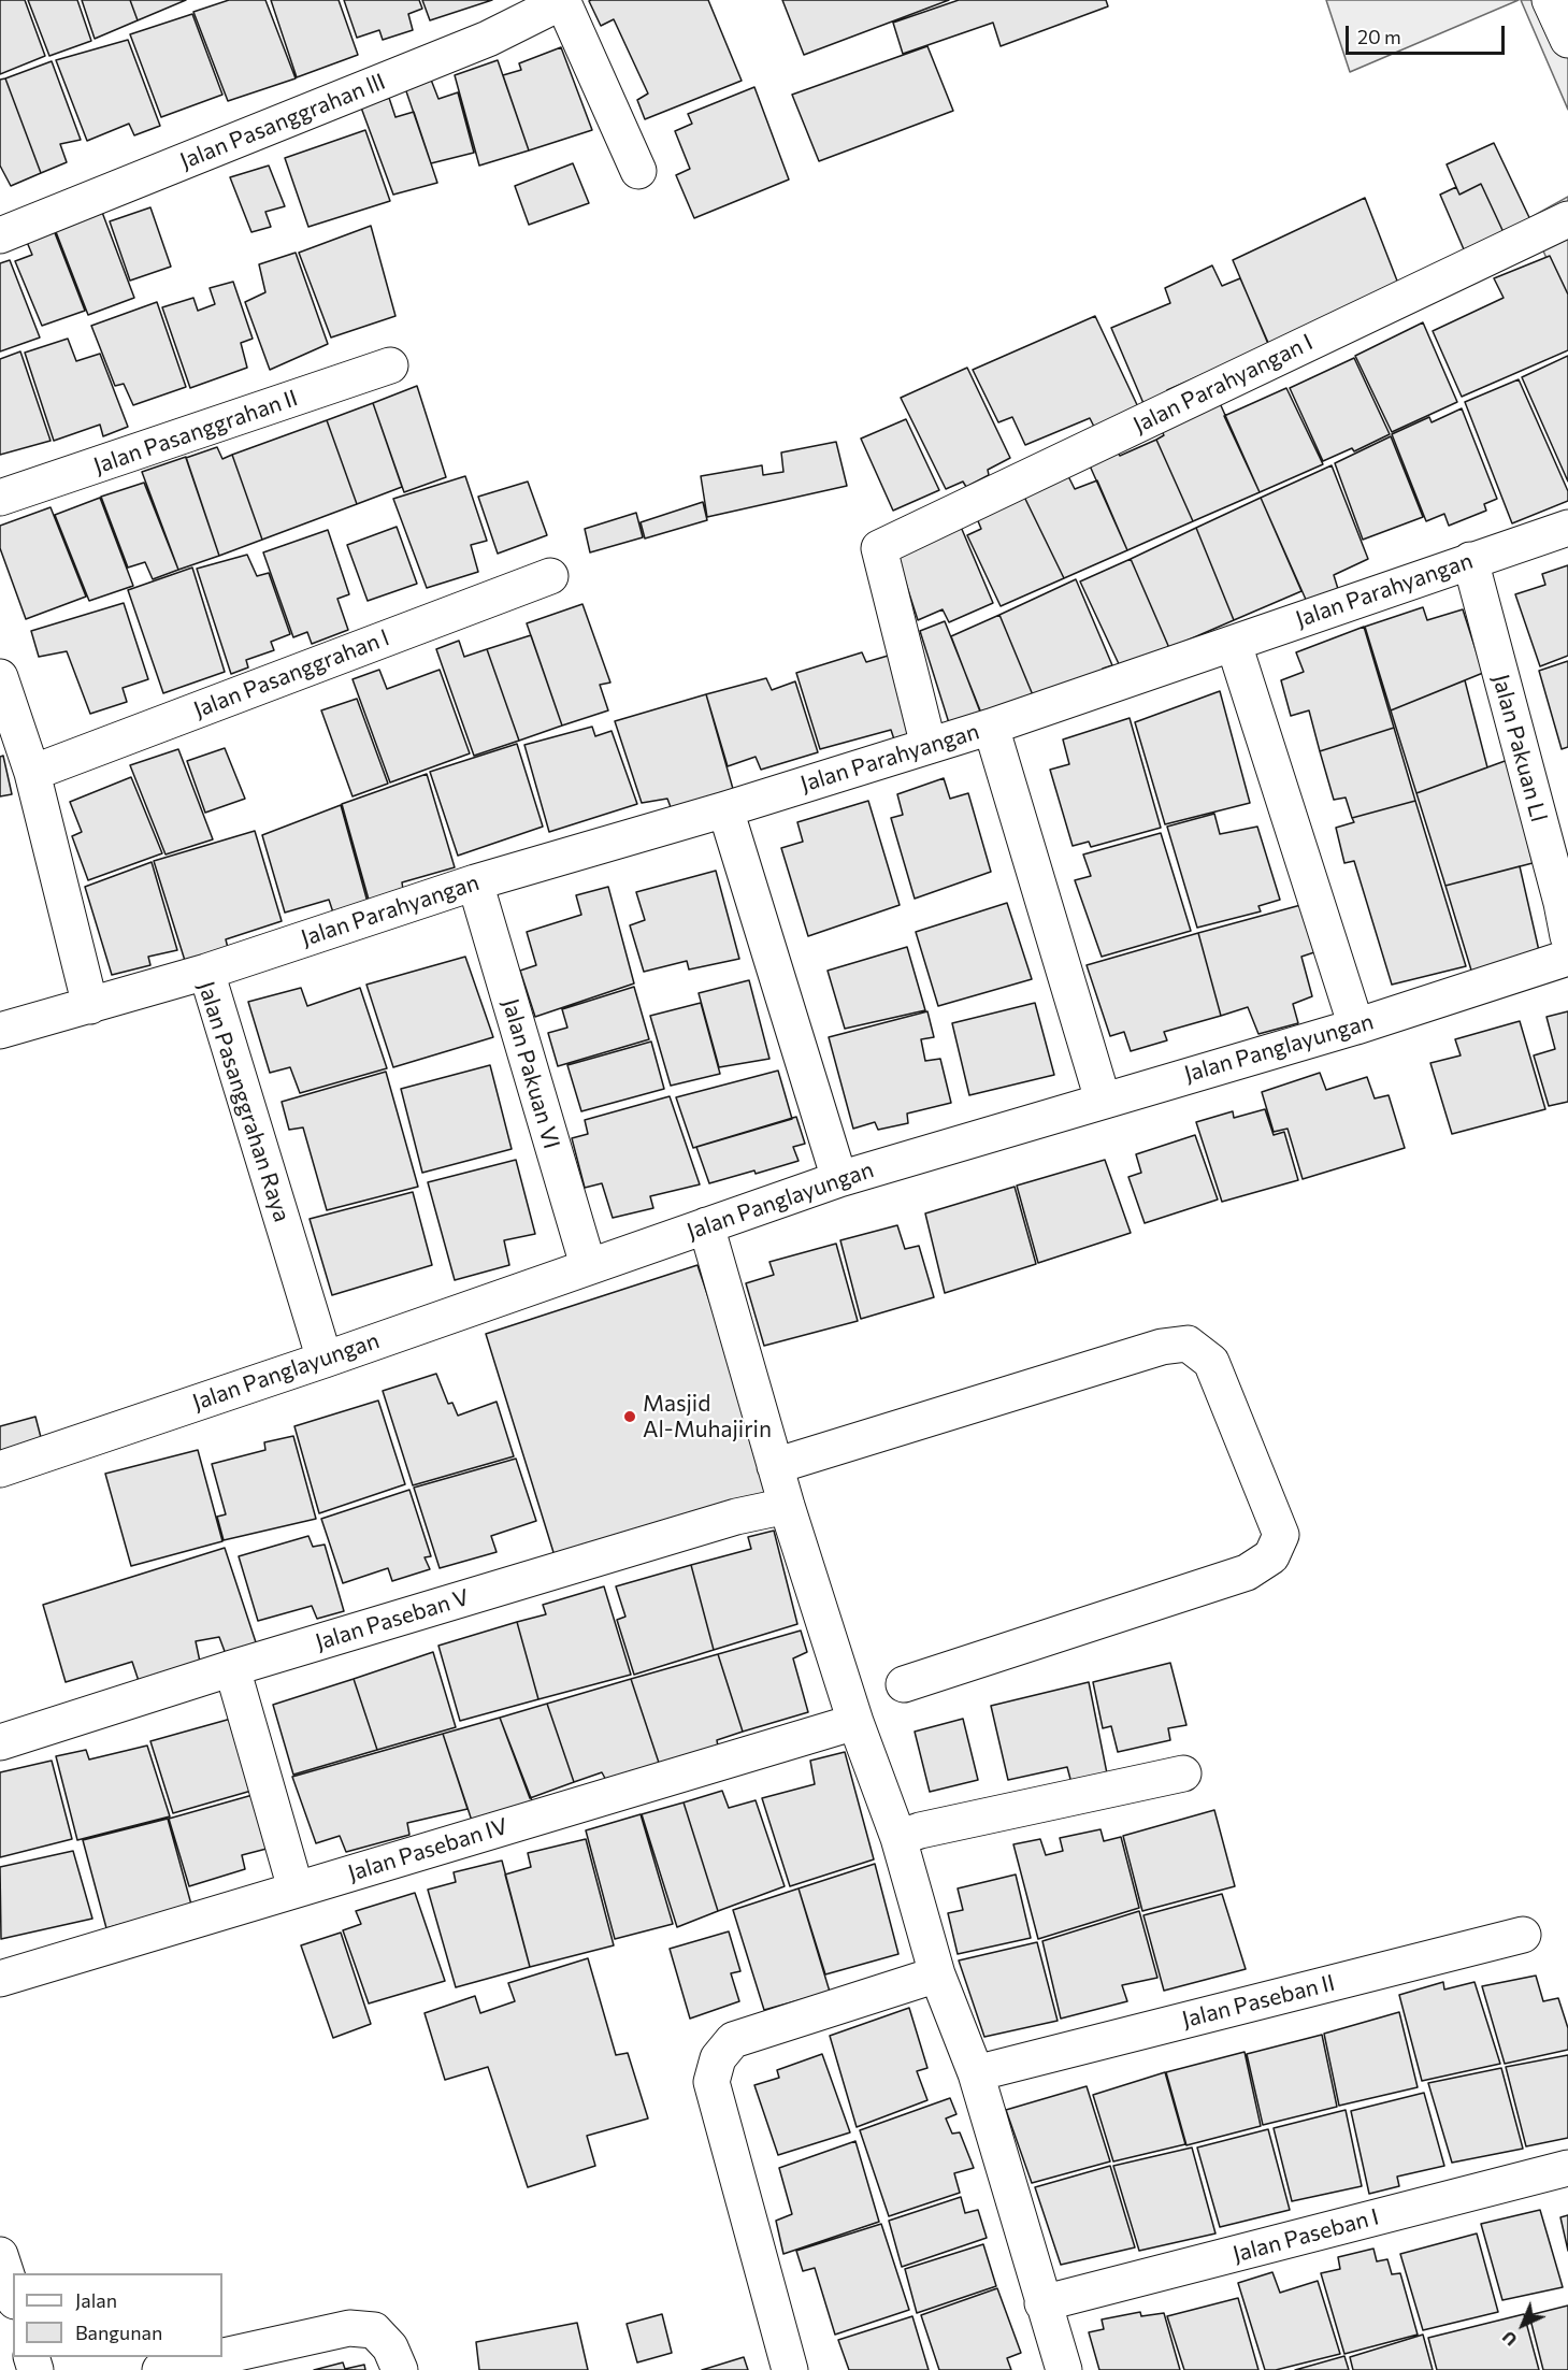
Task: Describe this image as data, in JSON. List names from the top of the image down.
{
  "streets": {
    "street": [
      "Jalan Pasanggrahan llI",
      "Jalan Parahyangan I",
      "Jalan Pasanggrahan II",
      "Jalan Parahyangan",
      "Jalan Pasanggrahan l",
      "Jalan Pakuan Ll",
      "Jalan Panglayungan",
      "Jalan Pakuan VI",
      "Jalan Pasanggrahan Raya",
      "Jalan Paseban V",
      "Jalan Paseban IV",
      "Jalan Paseban II",
      "Jalan Paseban I"
    ]
  },
  "crossings": [
    ["Jalan Parahyangan I", "Jalan Parahyangan"],
    ["Jalan Parahyangan", "Jalan Pakuan Ll"],
    ["Jalan Parahyangan", "Jalan Pakuan VI"],
    ["Jalan Parahyangan", "Jalan Pasanggrahan Raya"],
    ["Jalan Panglayungan", "Jalan Pakuan VI"],
    ["Jalan Panglayungan", "Jalan Pasanggrahan Raya"]
  ],
  "places": ["Masjid Al-Muhajirin"],
  "legend": ["Jalan", "Bangunan"],
  "scale_bar": "20 m",
  "north": "bottom left"
}
